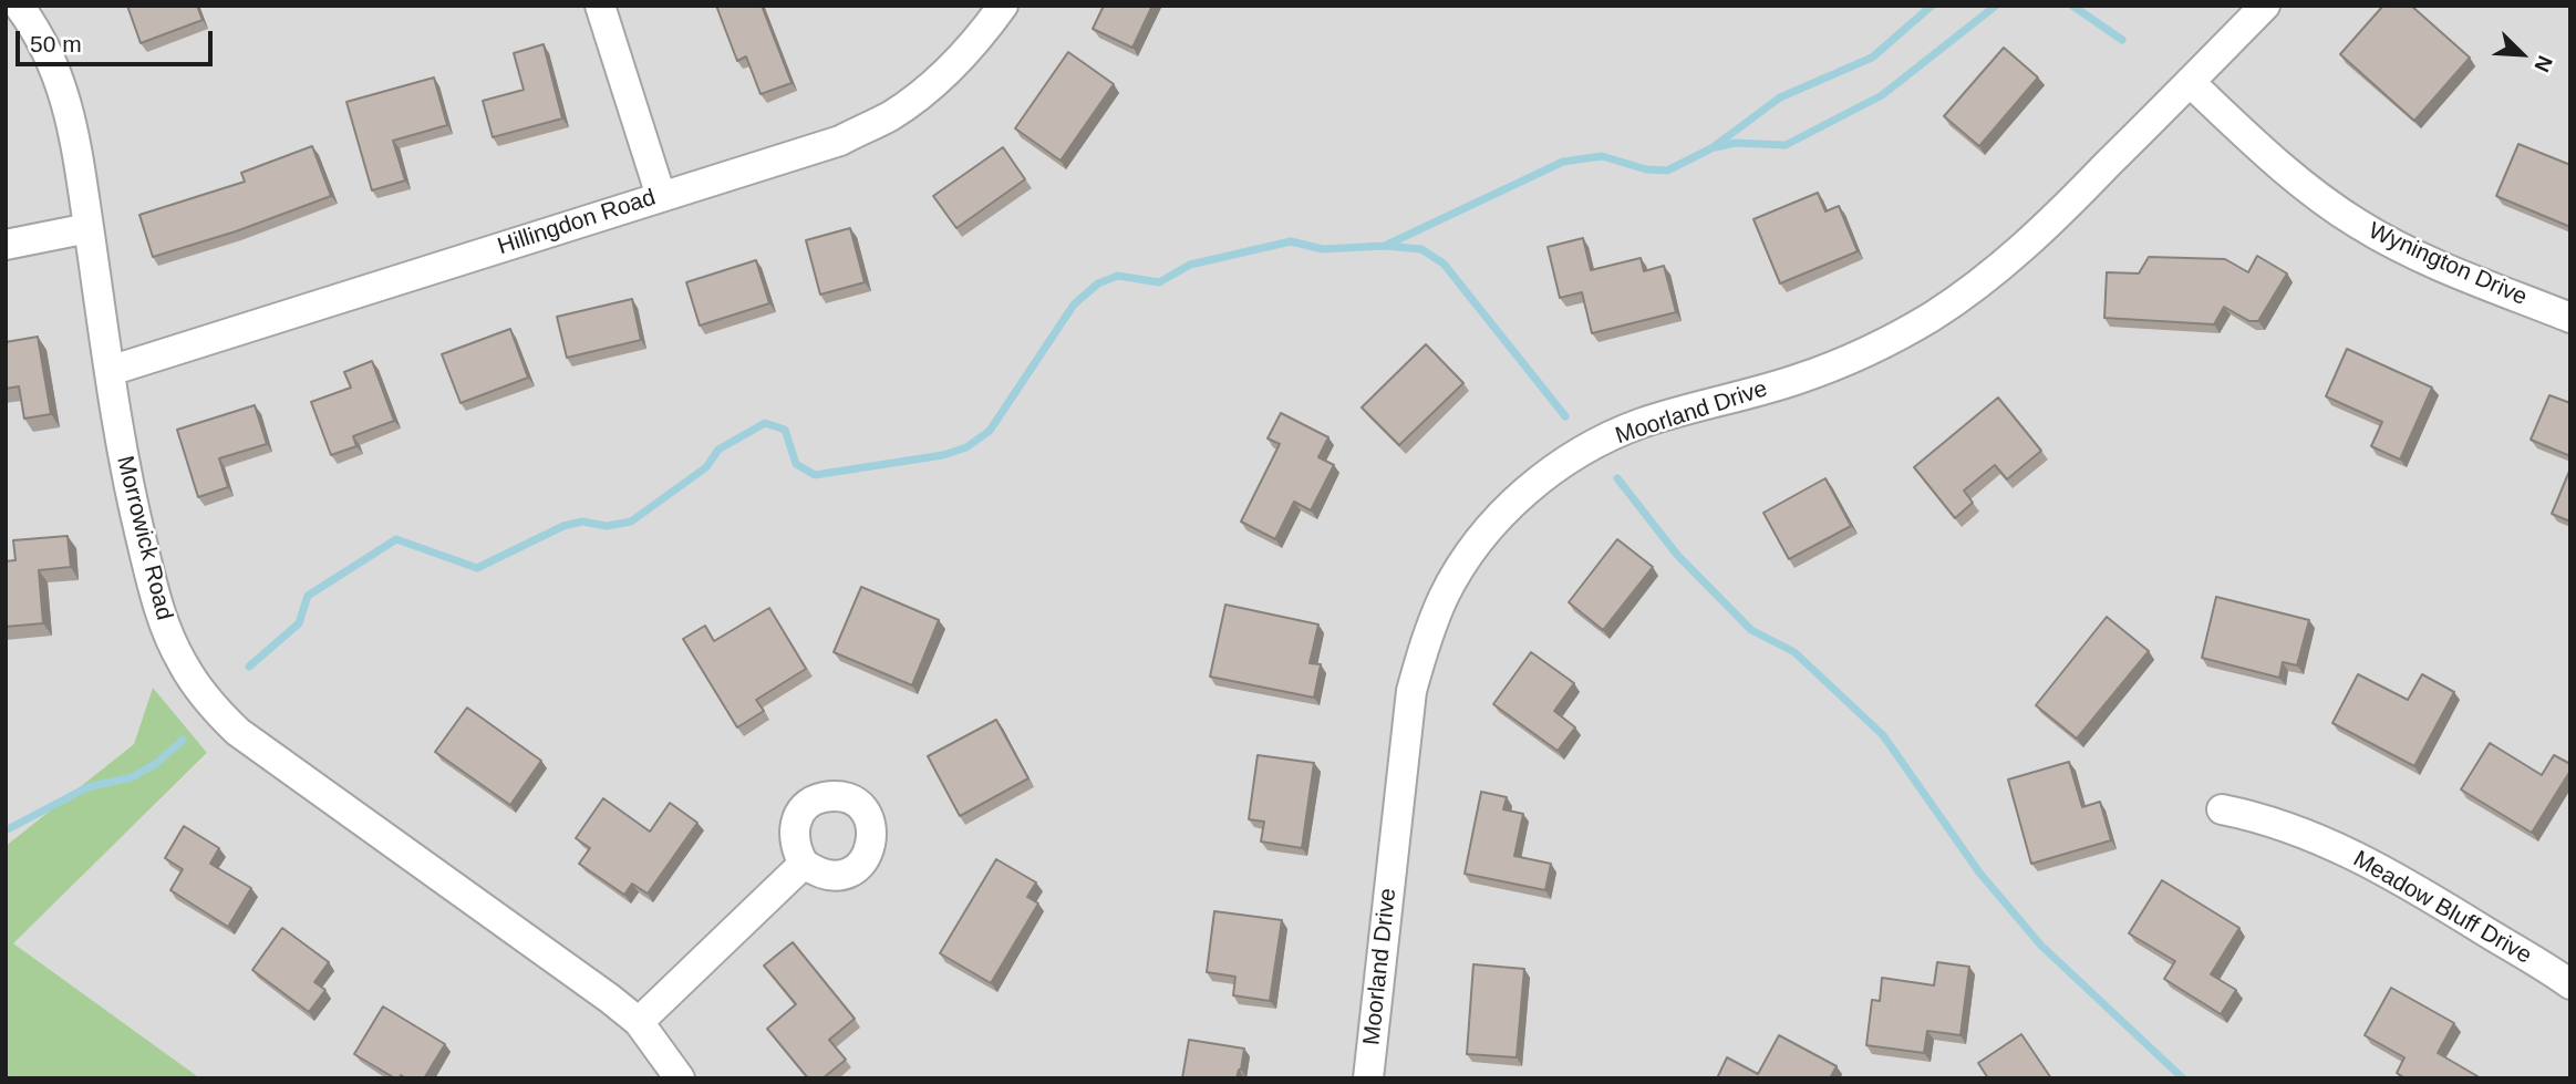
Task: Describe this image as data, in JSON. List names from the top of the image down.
{
  "streets": {
    "street": [
      "Hillingdon Road",
      "Wynington Drive",
      "Moorland Drive",
      "Morrowick Road",
      "Meadow Bluff Drive"
    ]
  },
  "crossings": [
    ["Hillingdon Road", "Morrowick Road"],
    ["Wynington Drive", "Moorland Drive"]
  ],
  "scale_bar": "50 m",
  "north": "bottom right"
}
